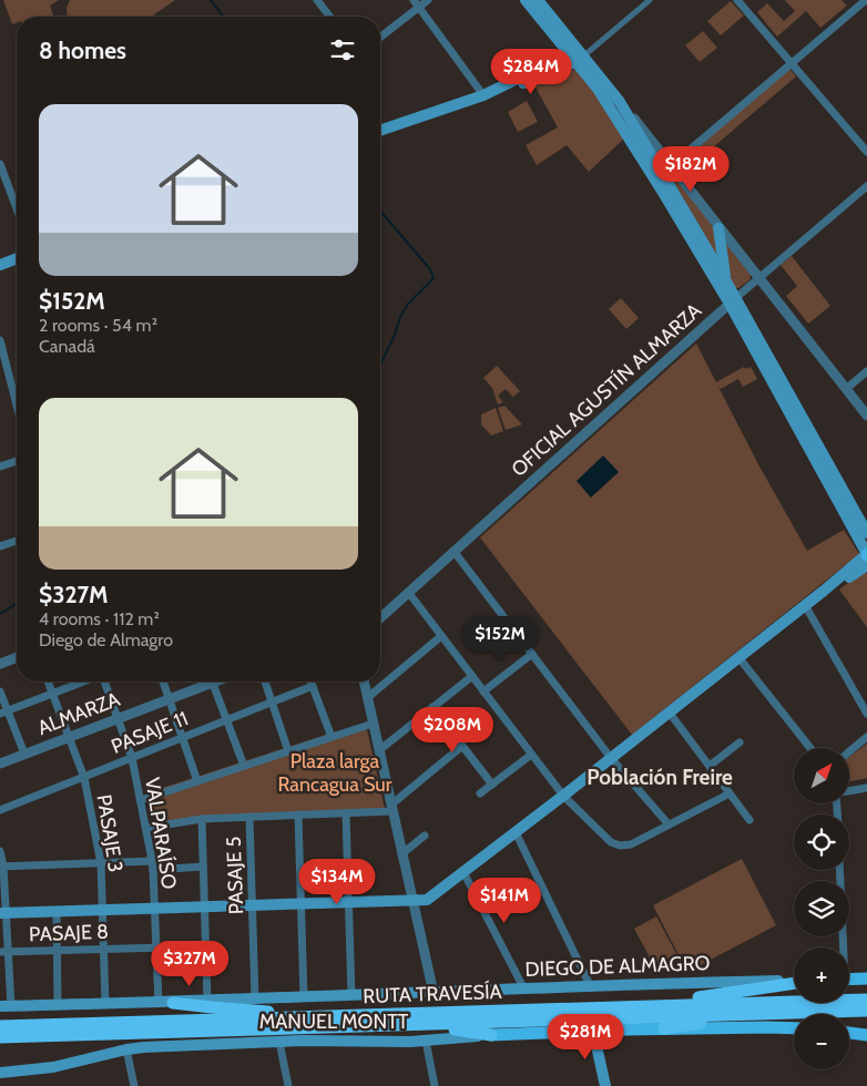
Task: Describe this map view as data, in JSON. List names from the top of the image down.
{
  "streets": {
    "highway": ["RUTA TRAVESÍA"],
    "main road": ["DIEGO DE ALMAGRO", "MANUEL MONTT"],
    "street": [
      "OFICIAL AGUSTÍN ALMARZA",
      "ALMARZA",
      "PASAJE 11",
      "PASAJE 3",
      "VALPARAÍSO",
      "PASAJE 5",
      "PASAJE 8"
    ]
  },
  "crossings": [
    ["ALMARZA", "PASAJE 3"],
    ["ALMARZA", "VALPARAÍSO"],
    ["PASAJE 11", "PASAJE 3"],
    ["PASAJE 11", "VALPARAÍSO"],
    ["PASAJE 3", "PASAJE 8"],
    ["PASAJE 3", "DIEGO DE ALMAGRO"],
    ["VALPARAÍSO", "PASAJE 8"],
    ["VALPARAÍSO", "DIEGO DE ALMAGRO"],
    ["PASAJE 5", "DIEGO DE ALMAGRO"]
  ],
  "districts": ["Población Freire"],
  "parks": ["Plaza larga Rancagua Sur"],
  "north": "top right",
  "page": {
    "heading": "8 homes",
    "price": [
      "$284M",
      "$182M",
      "$152M",
      "$208M",
      "$134M",
      "$141M",
      "$327M",
      "$281M"
    ],
    "list": [
      {
        "name": "$152M",
        "note": "2 rooms · 54 m² · Canadá"
      },
      {
        "name": "$327M",
        "note": "4 rooms · 112 m² · Diego de Almagro"
      }
    ],
    "map_buttons": ["+", "−"]
  }
}
